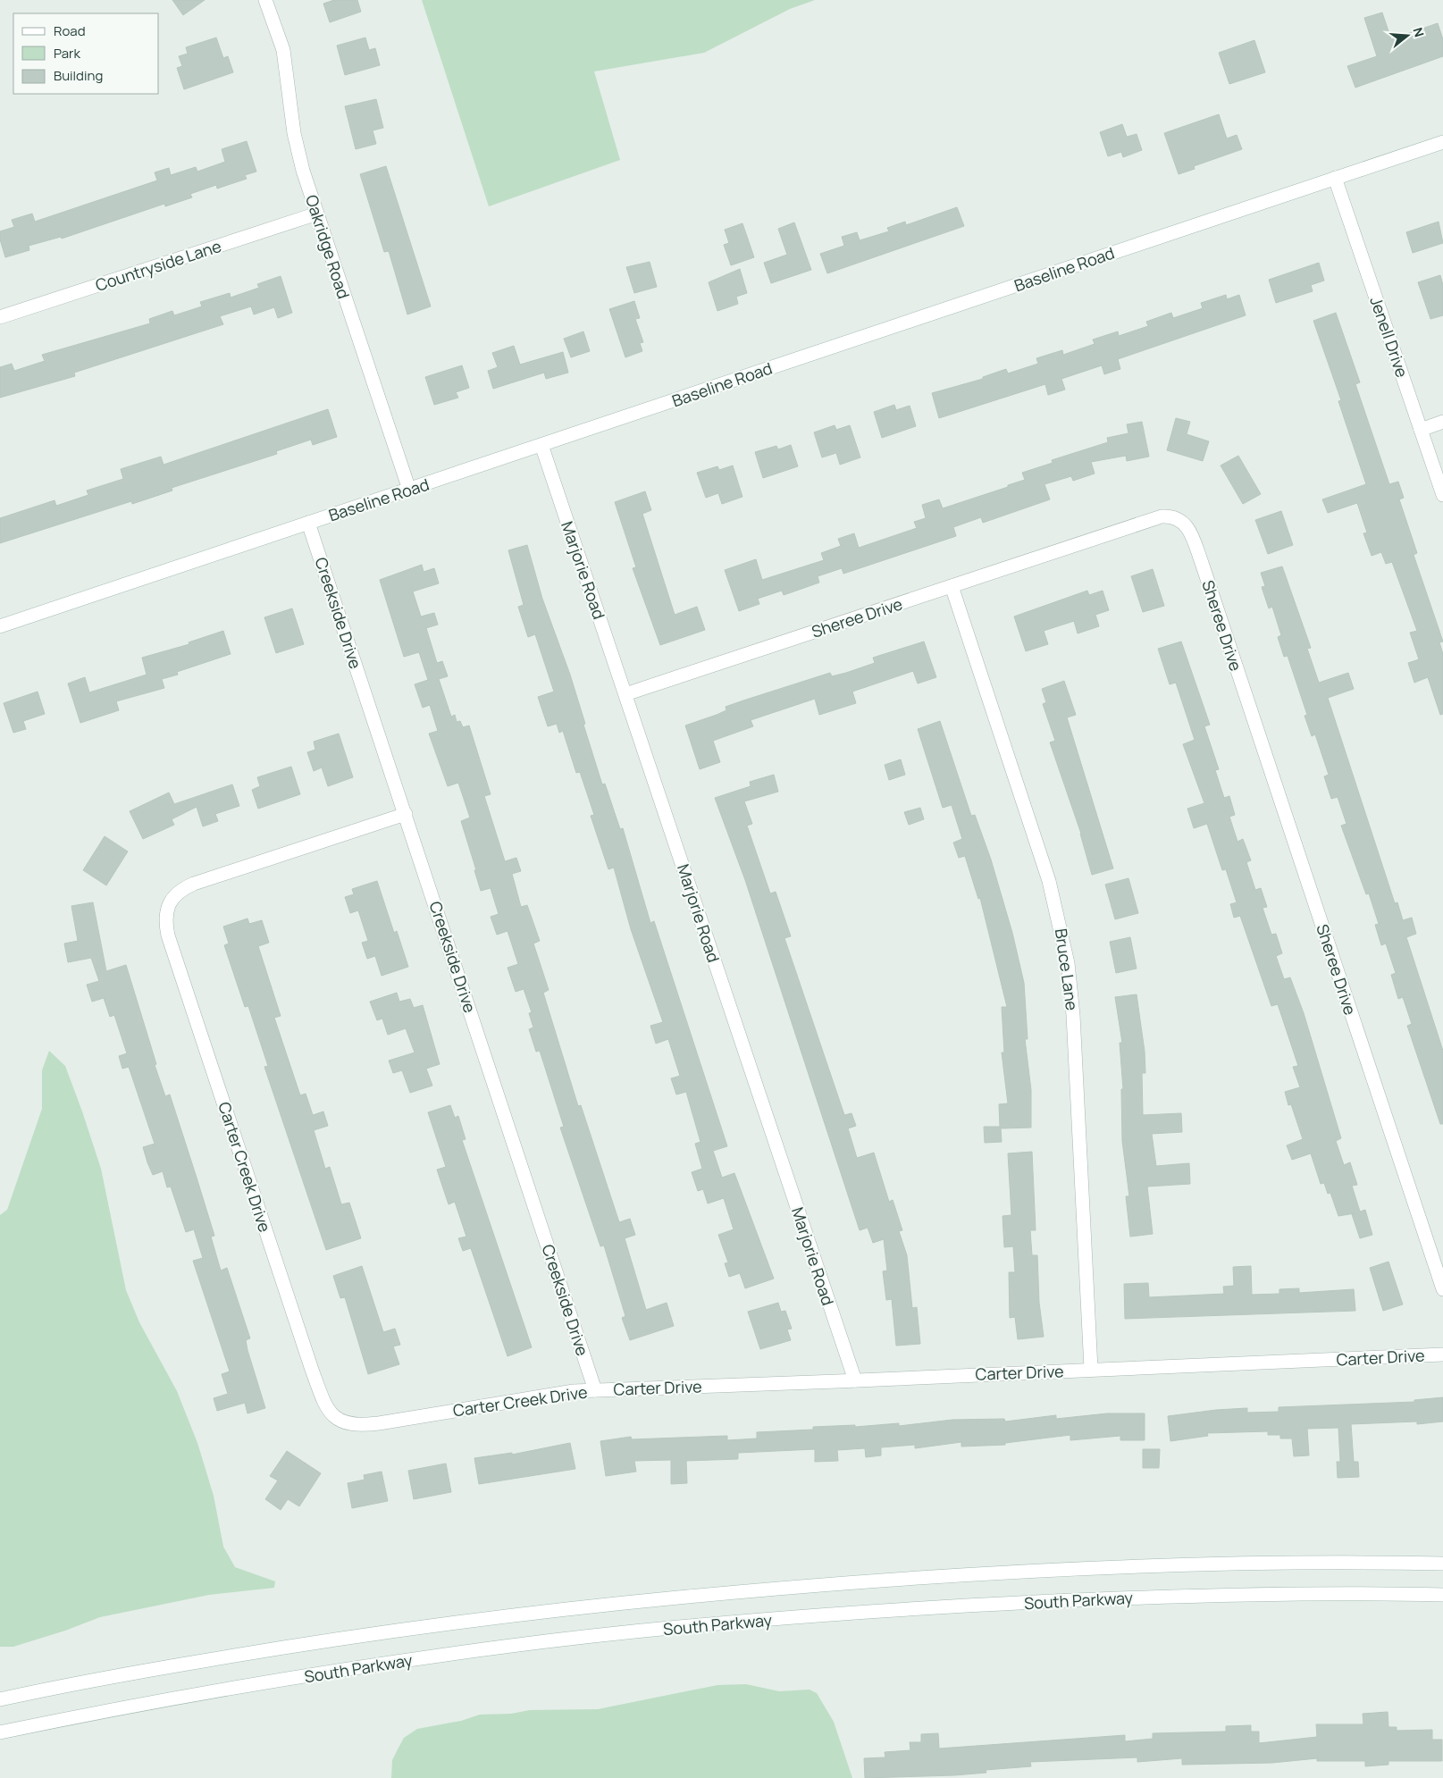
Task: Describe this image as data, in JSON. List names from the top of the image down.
{
  "streets": {
    "street": [
      "Oakridge Road",
      "Countryside Lane",
      "Baseline Road",
      "Jenell Drive",
      "Marjorie Road",
      "Creekside Drive",
      "Sheree Drive",
      "Bruce Lane",
      "Carter Creek Drive",
      "Carter Drive",
      "South Parkway"
    ]
  },
  "crossings": [
    ["Oakridge Road", "Countryside Lane"],
    ["Oakridge Road", "Baseline Road"],
    ["Baseline Road", "Jenell Drive"],
    ["Baseline Road", "Marjorie Road"],
    ["Baseline Road", "Creekside Drive"],
    ["Marjorie Road", "Sheree Drive"],
    ["Marjorie Road", "Carter Drive"],
    ["Creekside Drive", "Carter Creek Drive"],
    ["Creekside Drive", "Carter Drive"],
    ["Sheree Drive", "Bruce Lane"],
    ["Bruce Lane", "Carter Drive"],
    ["Carter Creek Drive", "Carter Drive"]
  ],
  "legend": ["Road", "Park", "Building"],
  "north": "right"
}
